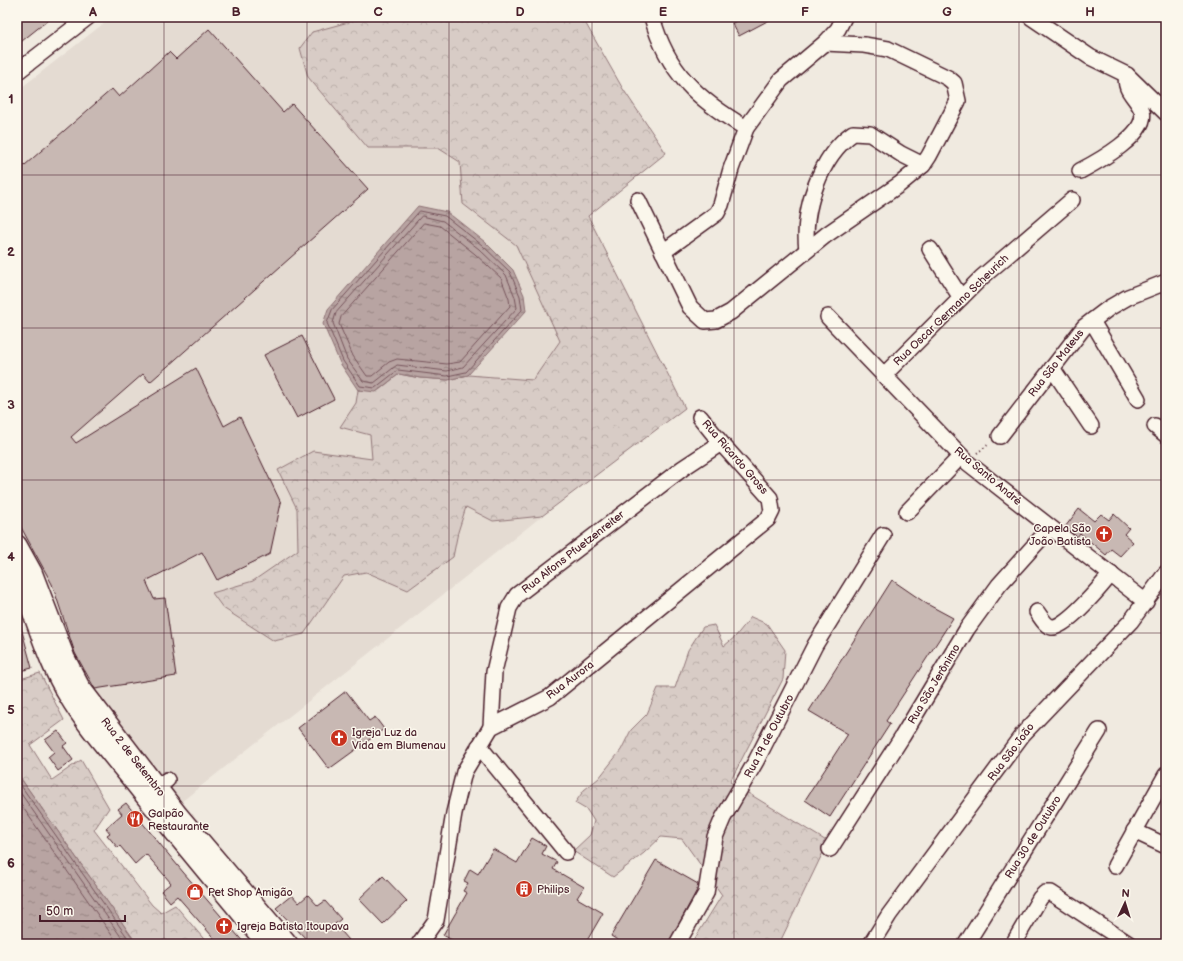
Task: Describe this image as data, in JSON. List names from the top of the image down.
{
  "streets": {
    "main road": ["Rua 2 de Setembro"],
    "street": [
      "Rua Oscar Germano Scheurich",
      "Rua São Mateus",
      "Rua Ricardo Gross",
      "Rua Santo André",
      "Rua Alfons Pfuetzenreiter",
      "Rua Aurora",
      "Rua São Jerônimo",
      "Rua 19 de Outubro",
      "Rua São João",
      "Rua 30 de Outubro"
    ]
  },
  "crossings": [
    ["Rua Oscar Germano Scheurich", "Rua Santo André"],
    ["Rua Ricardo Gross", "Rua Alfons Pfuetzenreiter"],
    ["Rua Ricardo Gross", "Rua Aurora"],
    ["Rua Santo André", "Rua São Jerônimo"],
    ["Rua Santo André", "Rua São João"],
    ["Rua Alfons Pfuetzenreiter", "Rua Aurora"]
  ],
  "places": {
    "church": ["Capela São João Batista", "Igreja Luz da Vida em Blumenau", "Igreja Batista Itoupava"],
    "restaurant": ["Galpão Restaurante"],
    "building": ["Philips"],
    "shop": ["Pet Shop Amigão"]
  },
  "scale_bar": "50 m",
  "north": "top",
  "grid": {
    "columns": [
      "A",
      "B",
      "C",
      "D",
      "E",
      "F",
      "G",
      "H"
    ],
    "rows": [
      "1",
      "2",
      "3",
      "4",
      "5",
      "6"
    ]
  }
}
